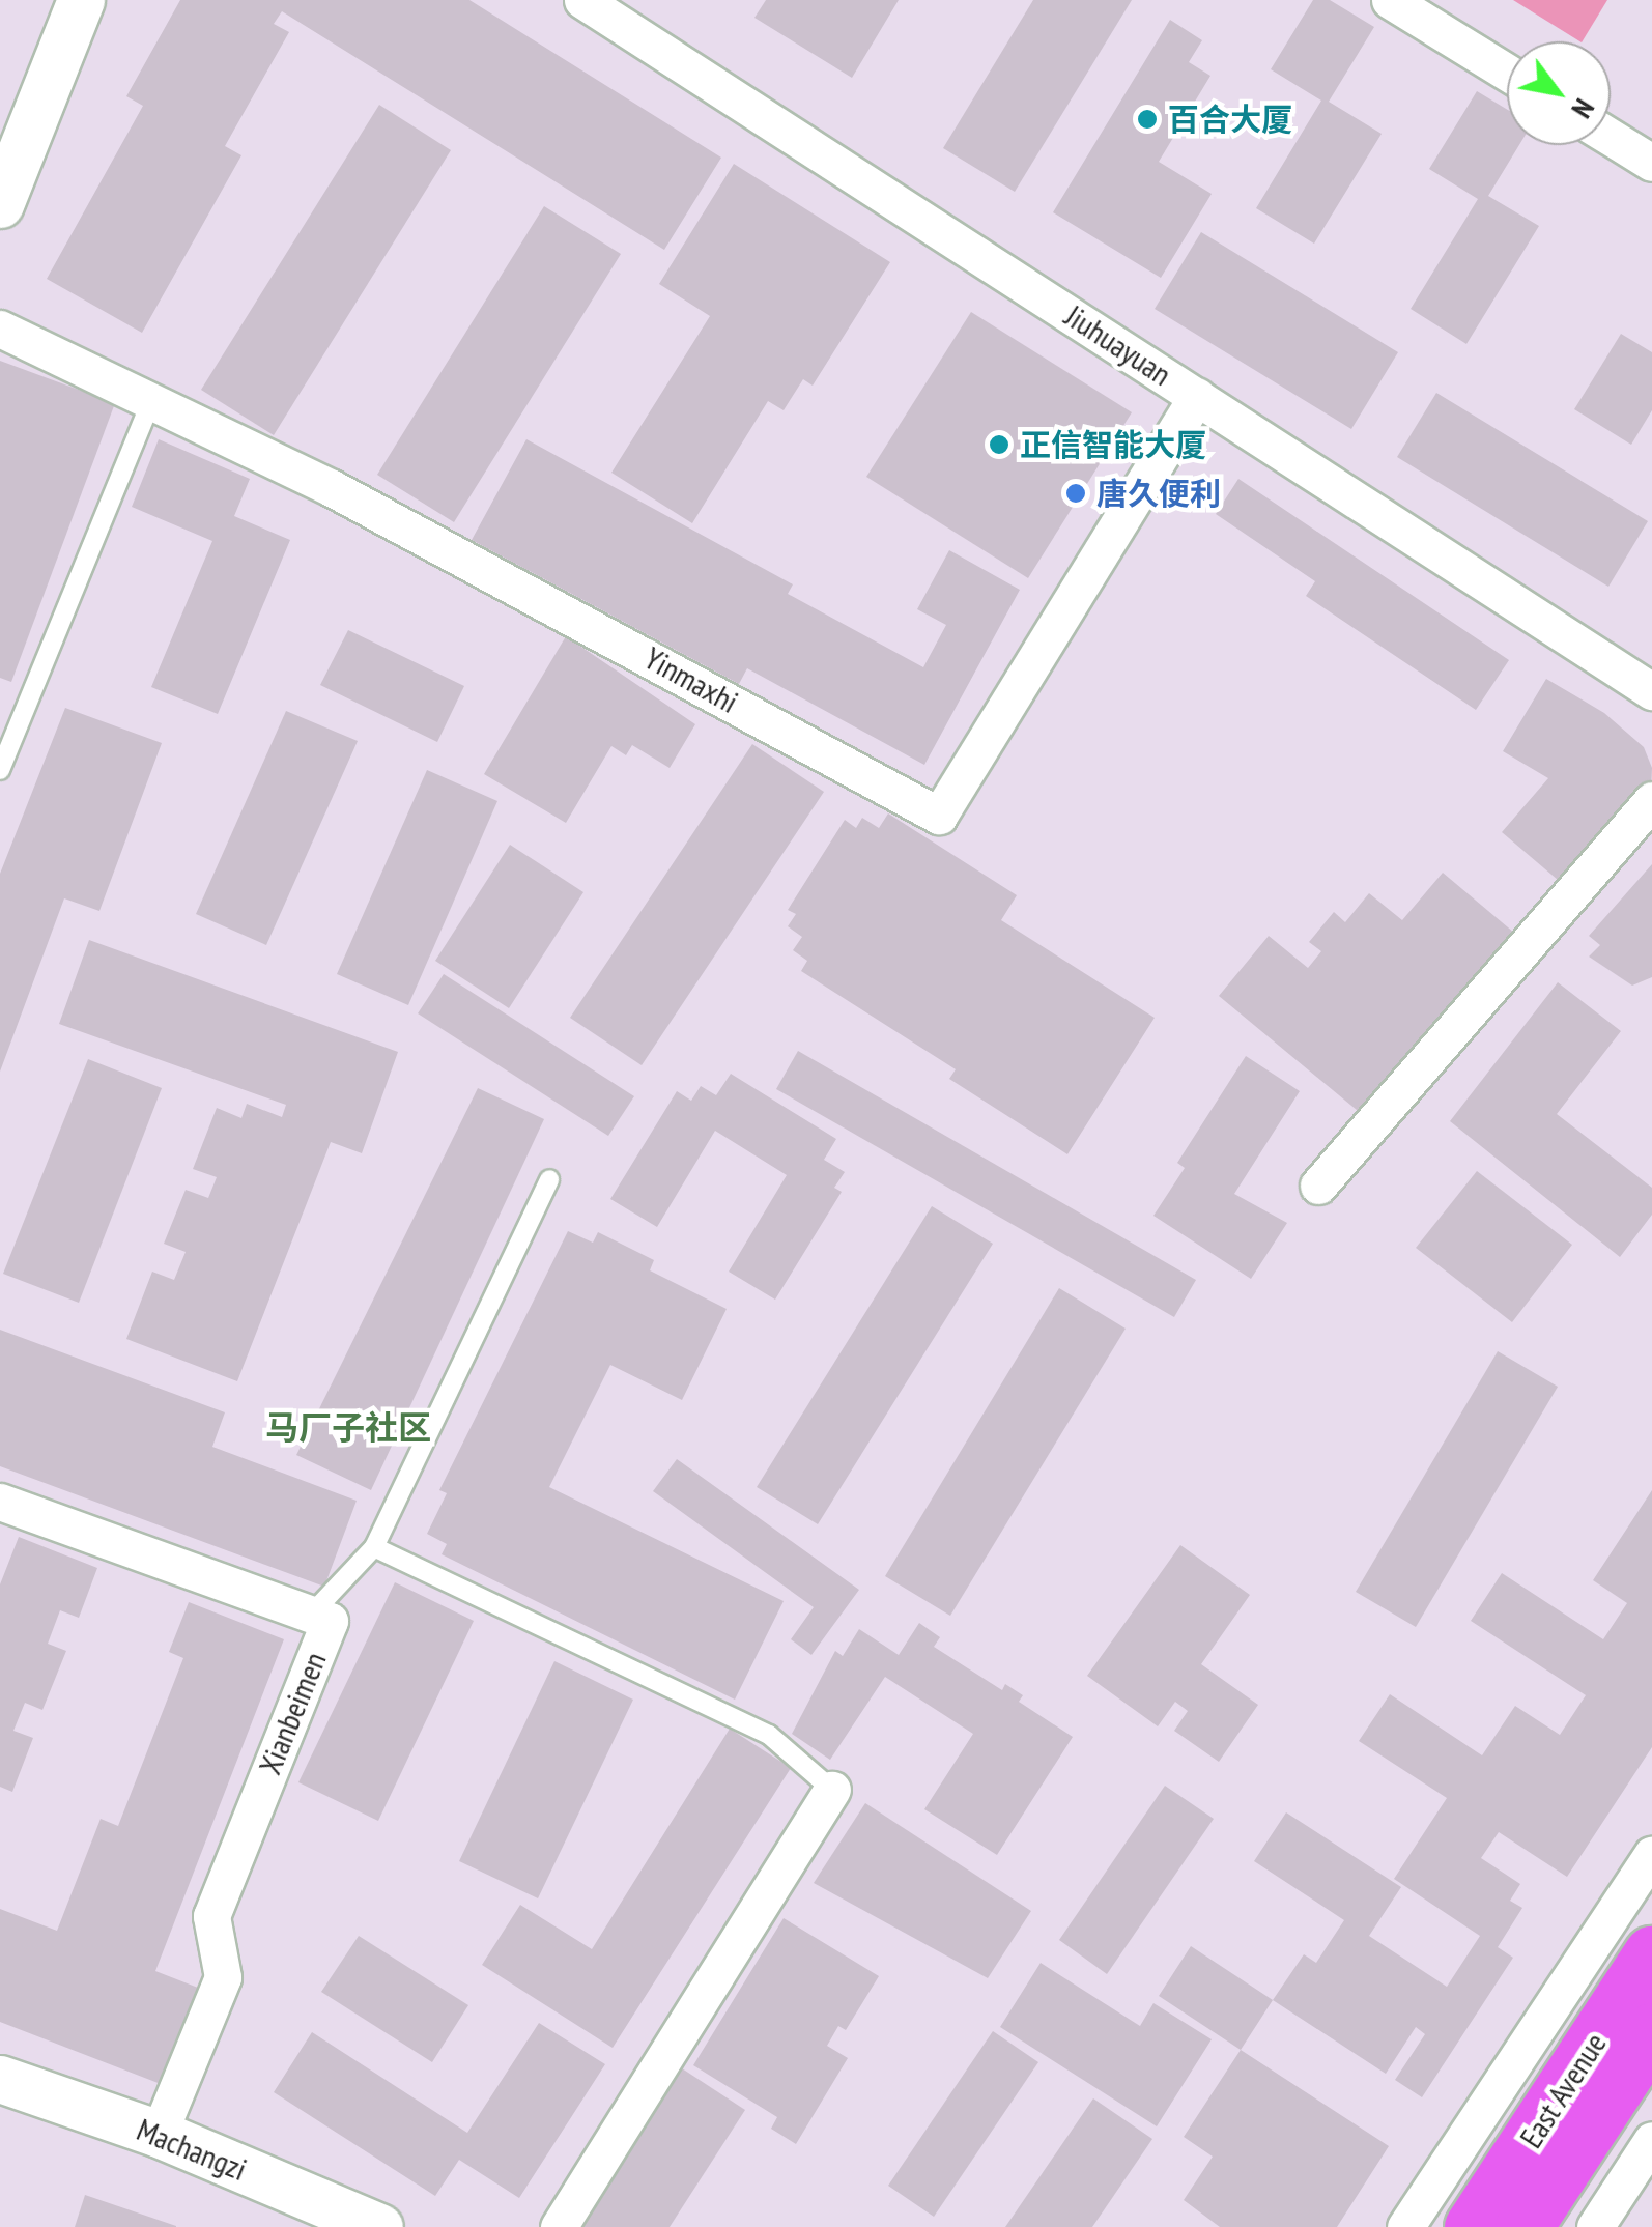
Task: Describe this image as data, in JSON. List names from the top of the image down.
{
  "streets": {
    "main road": ["East Avenue"],
    "street": [
      "Jiuhuayuan",
      "Yinmaxhi",
      "Xianbeimen",
      "Machangzi"
    ]
  },
  "crossings": [
    ["Jiuhuayuan", "Yinmaxhi"],
    ["Xianbeimen", "Machangzi"]
  ],
  "districts": ["马厂子社区"],
  "places": ["百合大厦", "正信智能大厦", "唐久便利"],
  "north": "bottom right"
}
